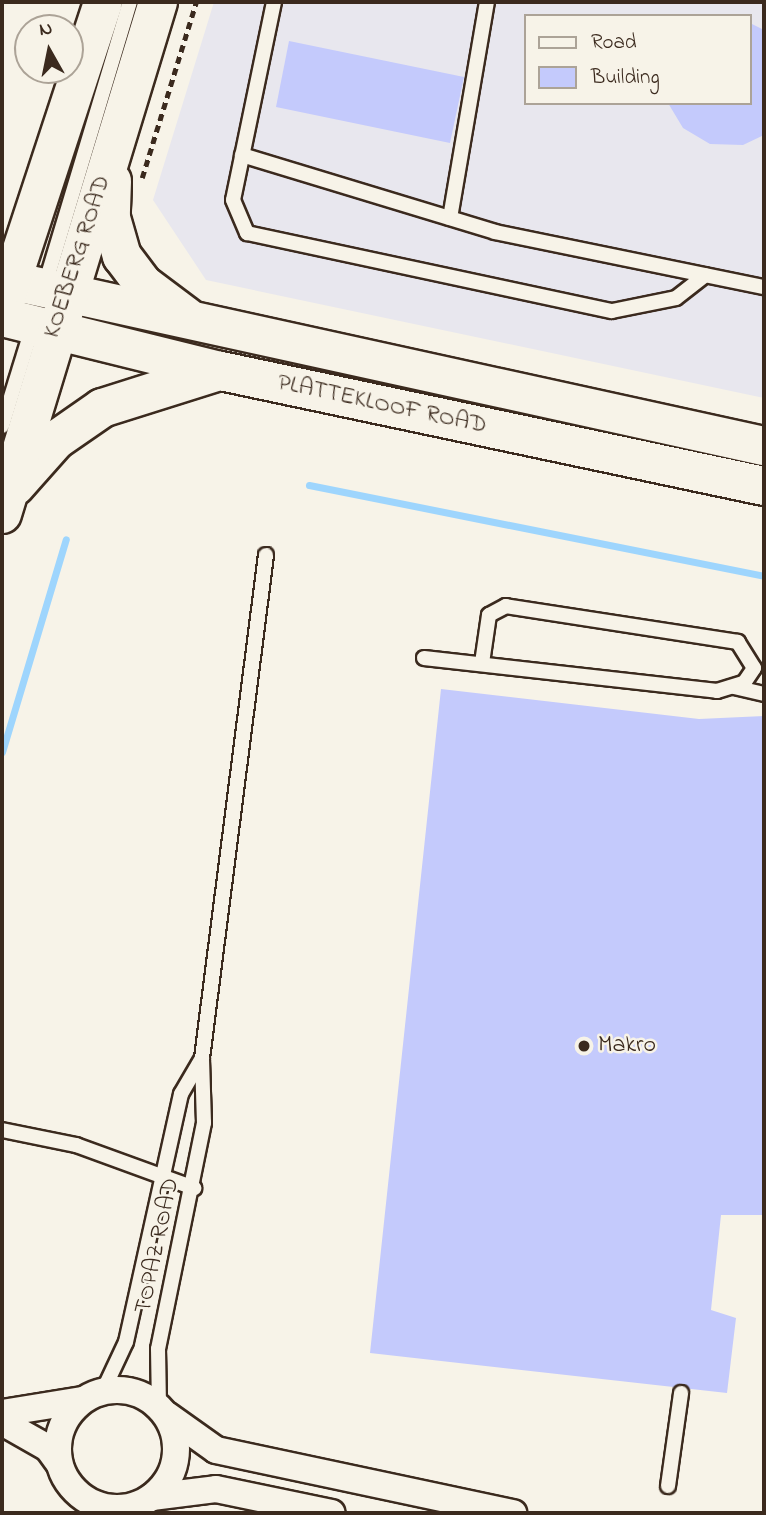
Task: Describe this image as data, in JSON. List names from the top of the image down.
{
  "streets": {
    "main road": ["KOEBERG ROAD", "PLATTEKLOOF ROAD"],
    "lane": ["TOPAZ ROAD"]
  },
  "crossings": [
    ["KOEBERG ROAD", "PLATTEKLOOF ROAD"]
  ],
  "places": ["Makro"],
  "legend": ["Road", "Building"],
  "north": "top"
}
